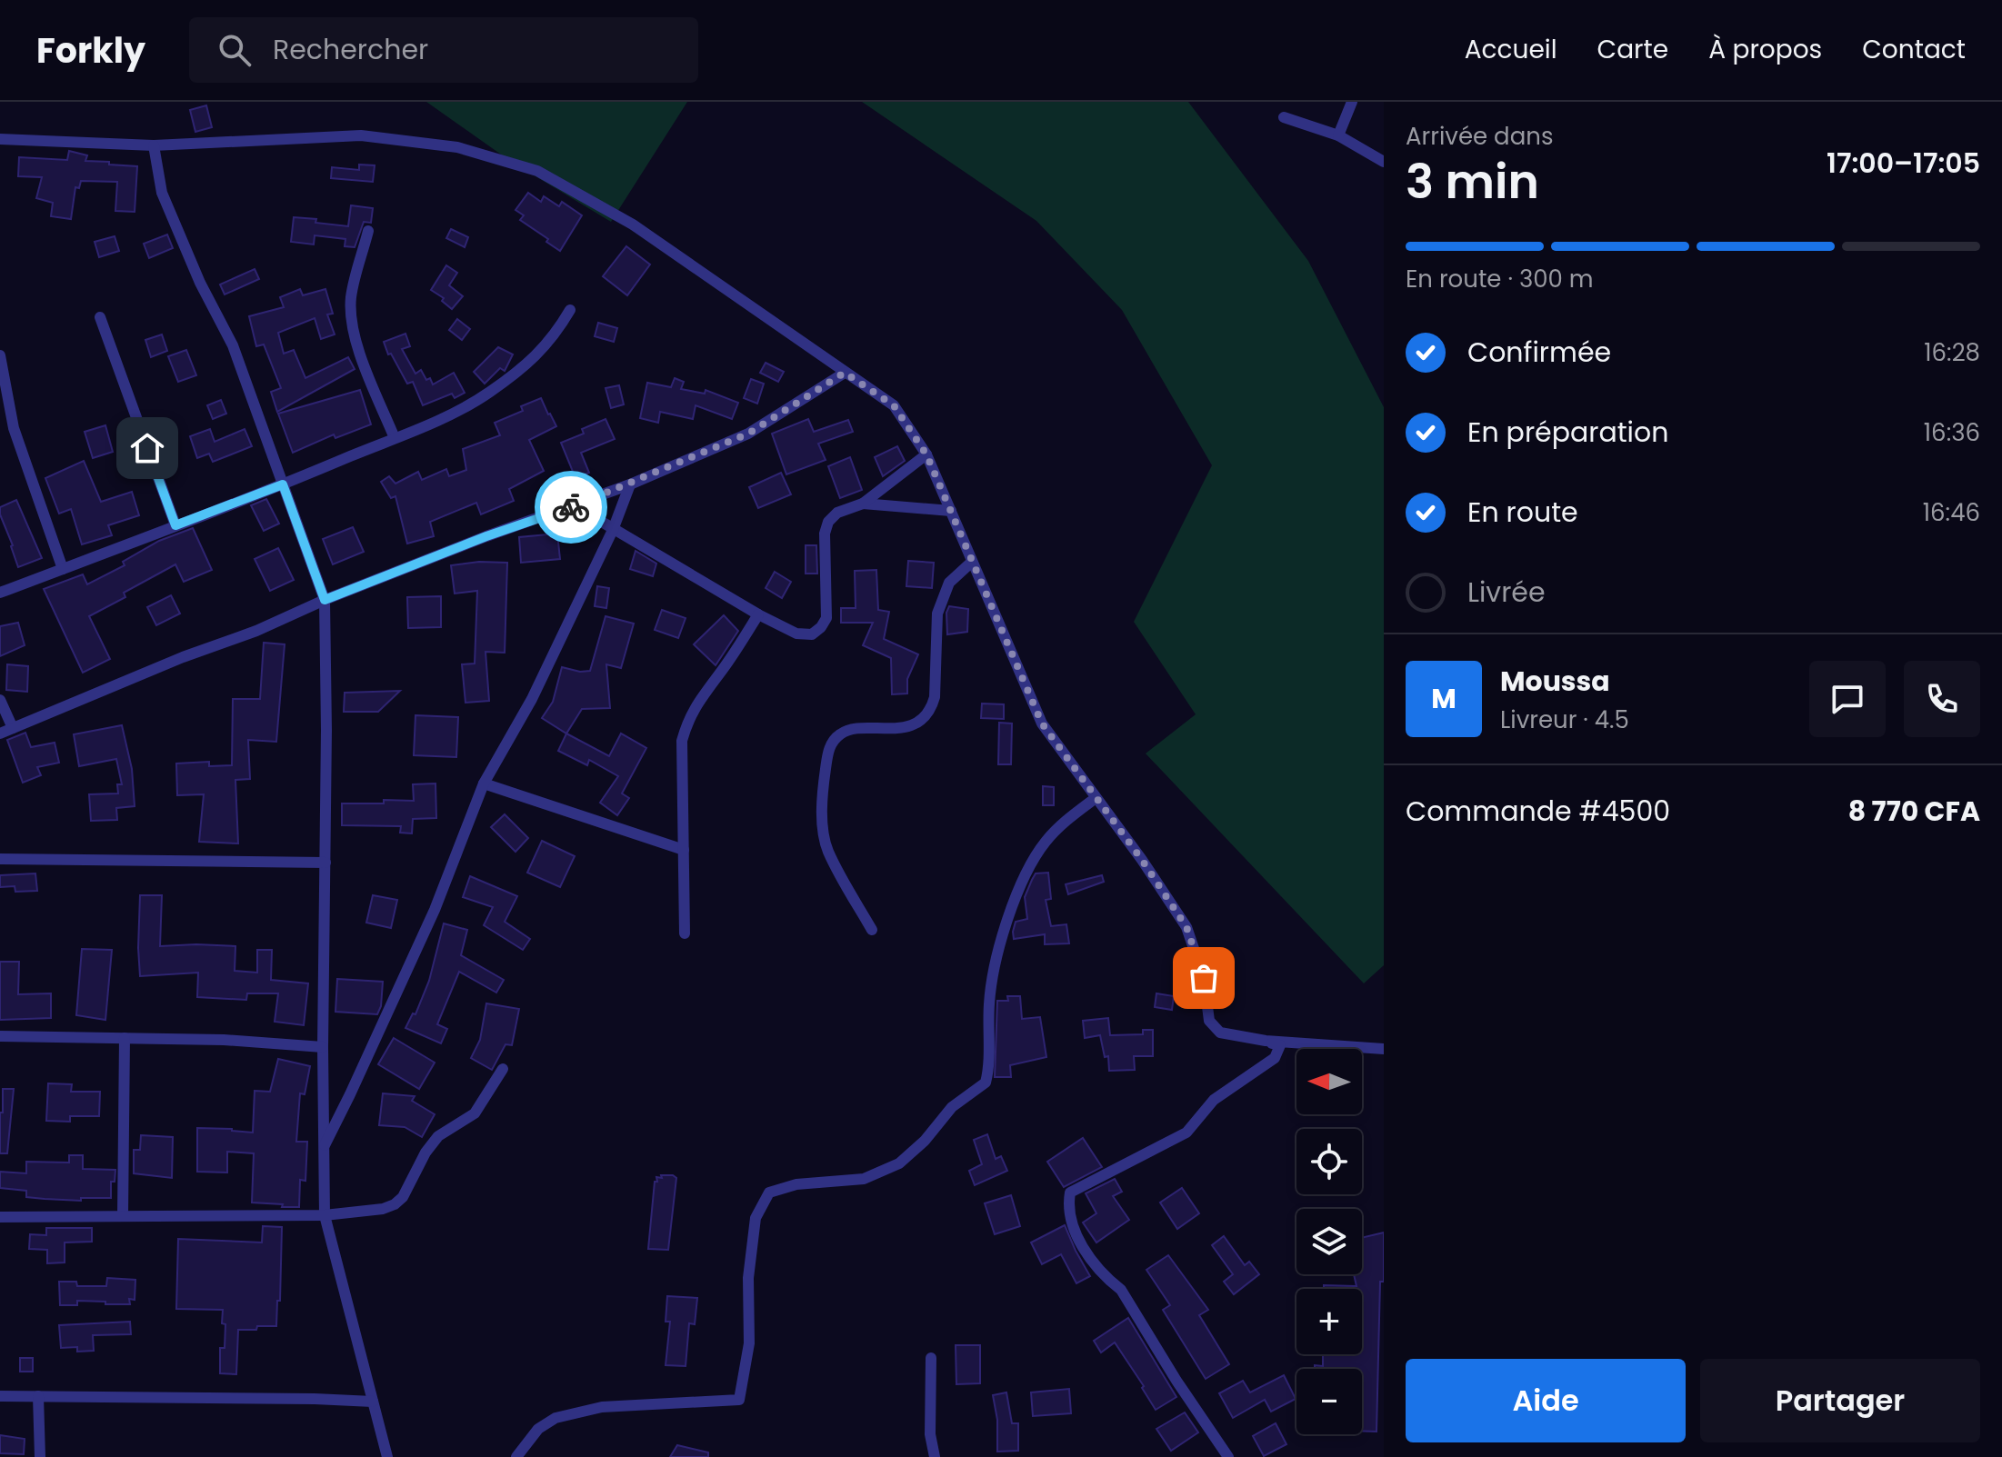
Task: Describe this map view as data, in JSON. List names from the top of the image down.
{
  "north": "left",
  "page": {
    "header": "Forkly",
    "search": "Rechercher",
    "nav": [
      "Accueil",
      "Carte",
      "À propos",
      "Contact"
    ],
    "heading": ["3 min", "Arrivée dans", "17:00–17:05"],
    "panel": [
      "Moussa",
      "Livreur · 4.5",
      "Commande #4500",
      "8 770 CFA"
    ],
    "bar": "En route · 300 m",
    "list": [
      ["Confirmée", "16:28"],
      ["En préparation", "16:36"],
      ["En route", "16:46"],
      "Livrée"
    ],
    "round": "M",
    "map_buttons": ["+", "−"],
    "buttons": ["Aide", "Partager"]
  }
}
